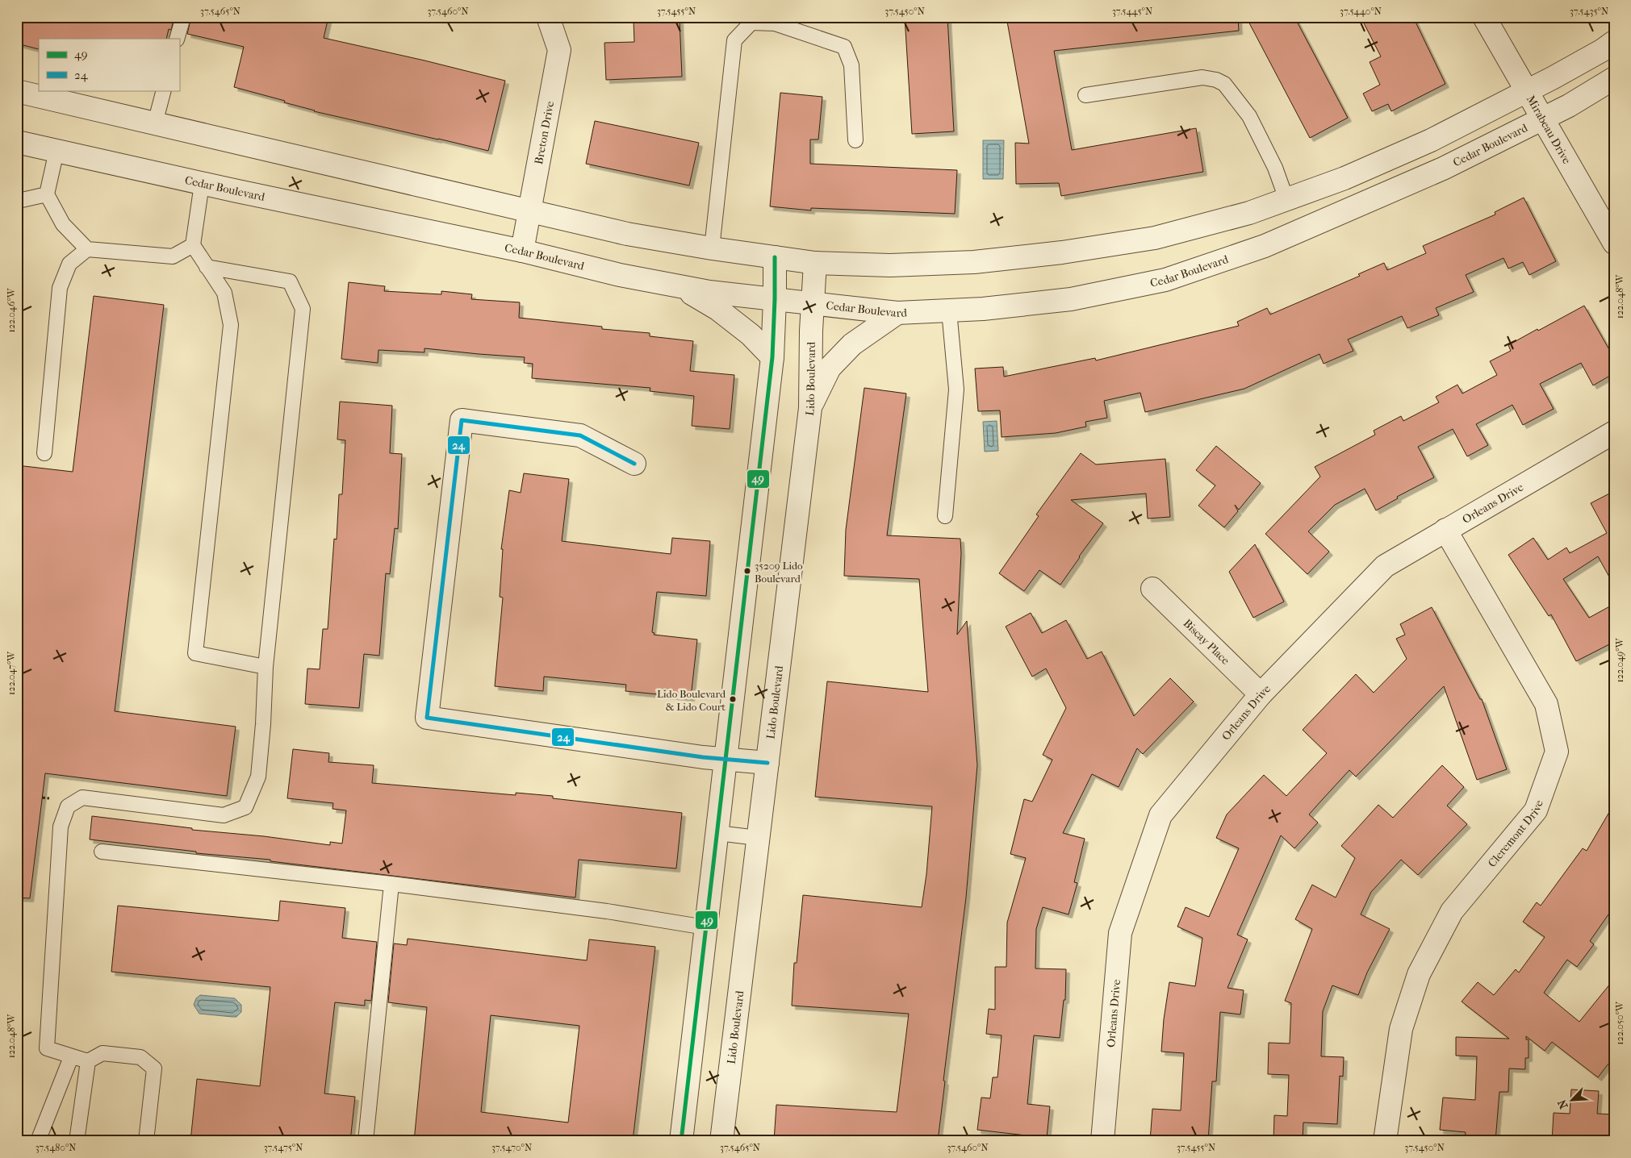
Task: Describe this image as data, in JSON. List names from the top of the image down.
{
  "streets": {
    "street": [
      "Mirabeau Drive",
      "Breton Drive",
      "Cedar Boulevard",
      "Lido Boulevard",
      "Orleans Drive",
      "Biscay Place",
      "Cleremont Drive"
    ]
  },
  "crossings": [
    ["Mirabeau Drive", "Cedar Boulevard"],
    ["Breton Drive", "Cedar Boulevard"],
    ["Cedar Boulevard", "Lido Boulevard"],
    ["Orleans Drive", "Biscay Place"],
    ["Orleans Drive", "Cleremont Drive"]
  ],
  "places": ["35209 Lido Boulevard", "Lido Boulevard & Lido Court"],
  "lines": ["transit line 49", "transit line 24"],
  "legend": ["49", "24"],
  "north": "bottom left",
  "coordinates": [
    "37.5465°N",
    "37.5460°N",
    "37.5455°N",
    "37.5450°N",
    "37.5445°N",
    "37.5440°N",
    "37.5435°N",
    "122.048°W",
    "122.046°W",
    "122.049°W",
    "122.047°W",
    "122.050°W",
    "37.5480°N",
    "37.5475°N",
    "37.5470°N"
  ]
}
